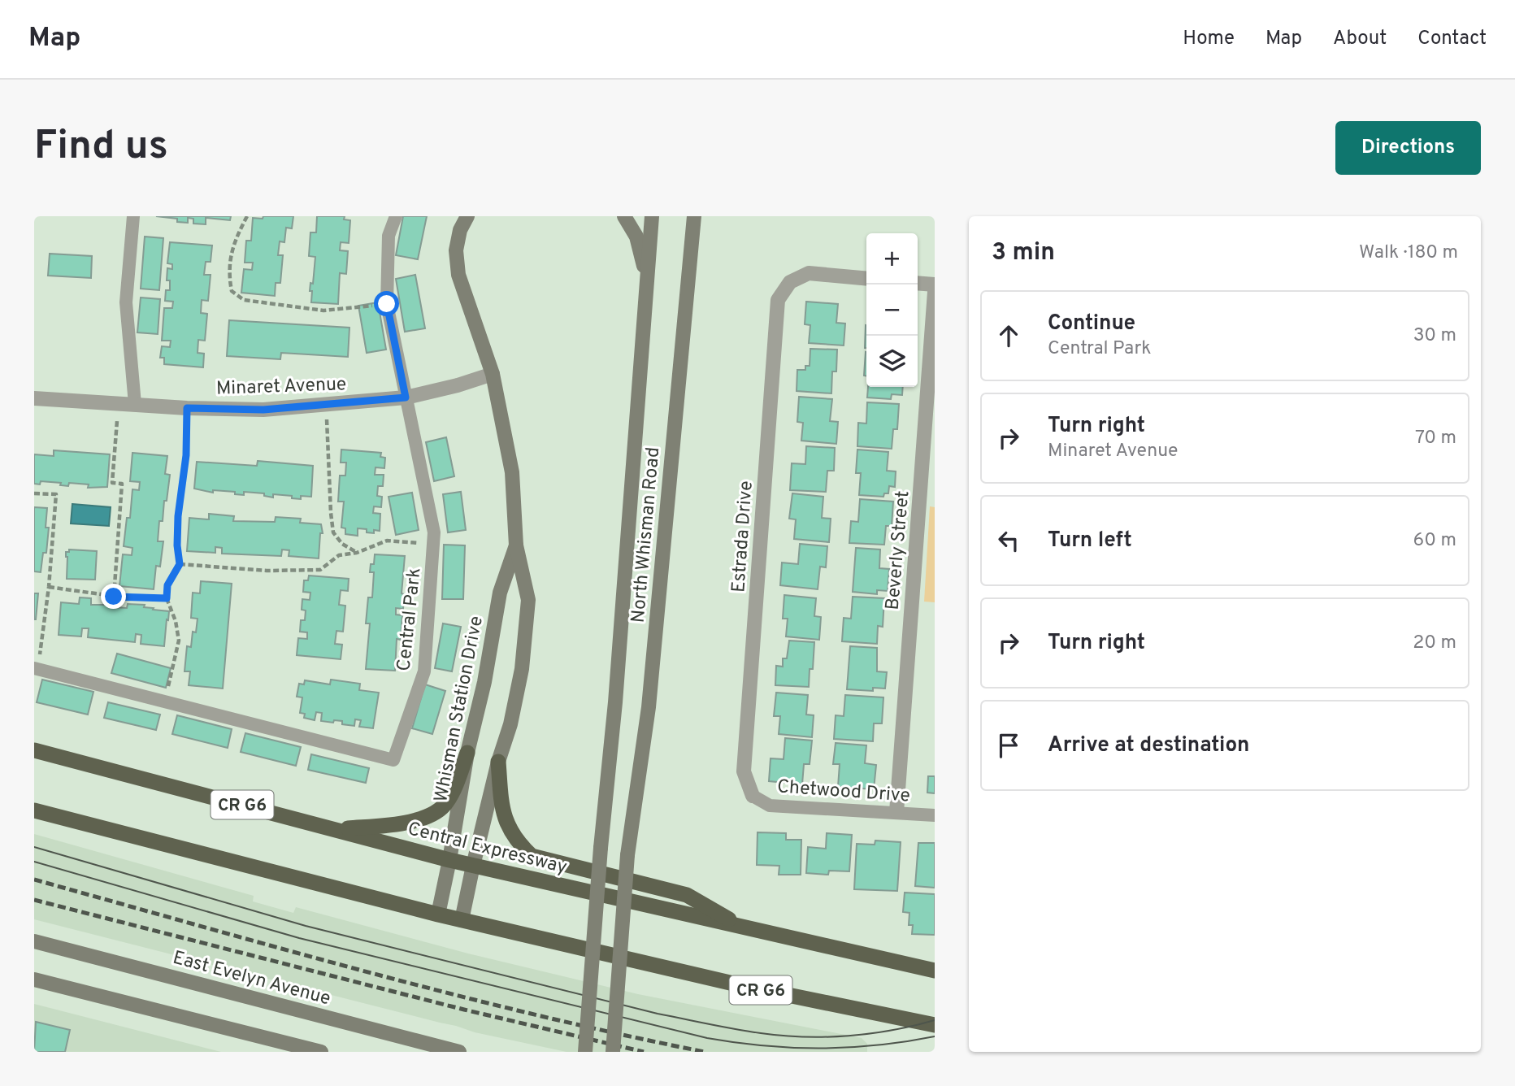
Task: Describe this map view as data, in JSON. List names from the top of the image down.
{
  "streets": {
    "highway": ["CR G6", "Central Expressway"],
    "main road": ["North Whisman Road", "Whisman Station Drive", "East Evelyn Avenue"],
    "street": ["Minaret Avenue", "Estrada Drive", "Beverly Street"],
    "lane": ["Central Park", "Chetwood Drive"]
  },
  "crossings": [
    ["Minaret Avenue", "Central Park"],
    ["Minaret Avenue", "Whisman Station Drive"],
    ["Estrada Drive", "Chetwood Drive"],
    ["Beverly Street", "Chetwood Drive"],
    ["Whisman Station Drive", "CR G6"],
    ["Whisman Station Drive", "Central Expressway"]
  ],
  "page": {
    "header": "Map",
    "nav": [
      "Home",
      "Map",
      "About",
      "Contact"
    ],
    "buttons": "Directions",
    "title": "Find us",
    "heading": ["3 min", "Walk · 180 m"],
    "map_buttons": ["+", "−"],
    "list": [
      ["Continue", "Central Park", "30 m"],
      ["Turn right", "Minaret Avenue", "70 m"],
      ["Turn left", "60 m"],
      ["Turn right", "20 m"],
      "Arrive at destination"
    ]
  }
}
